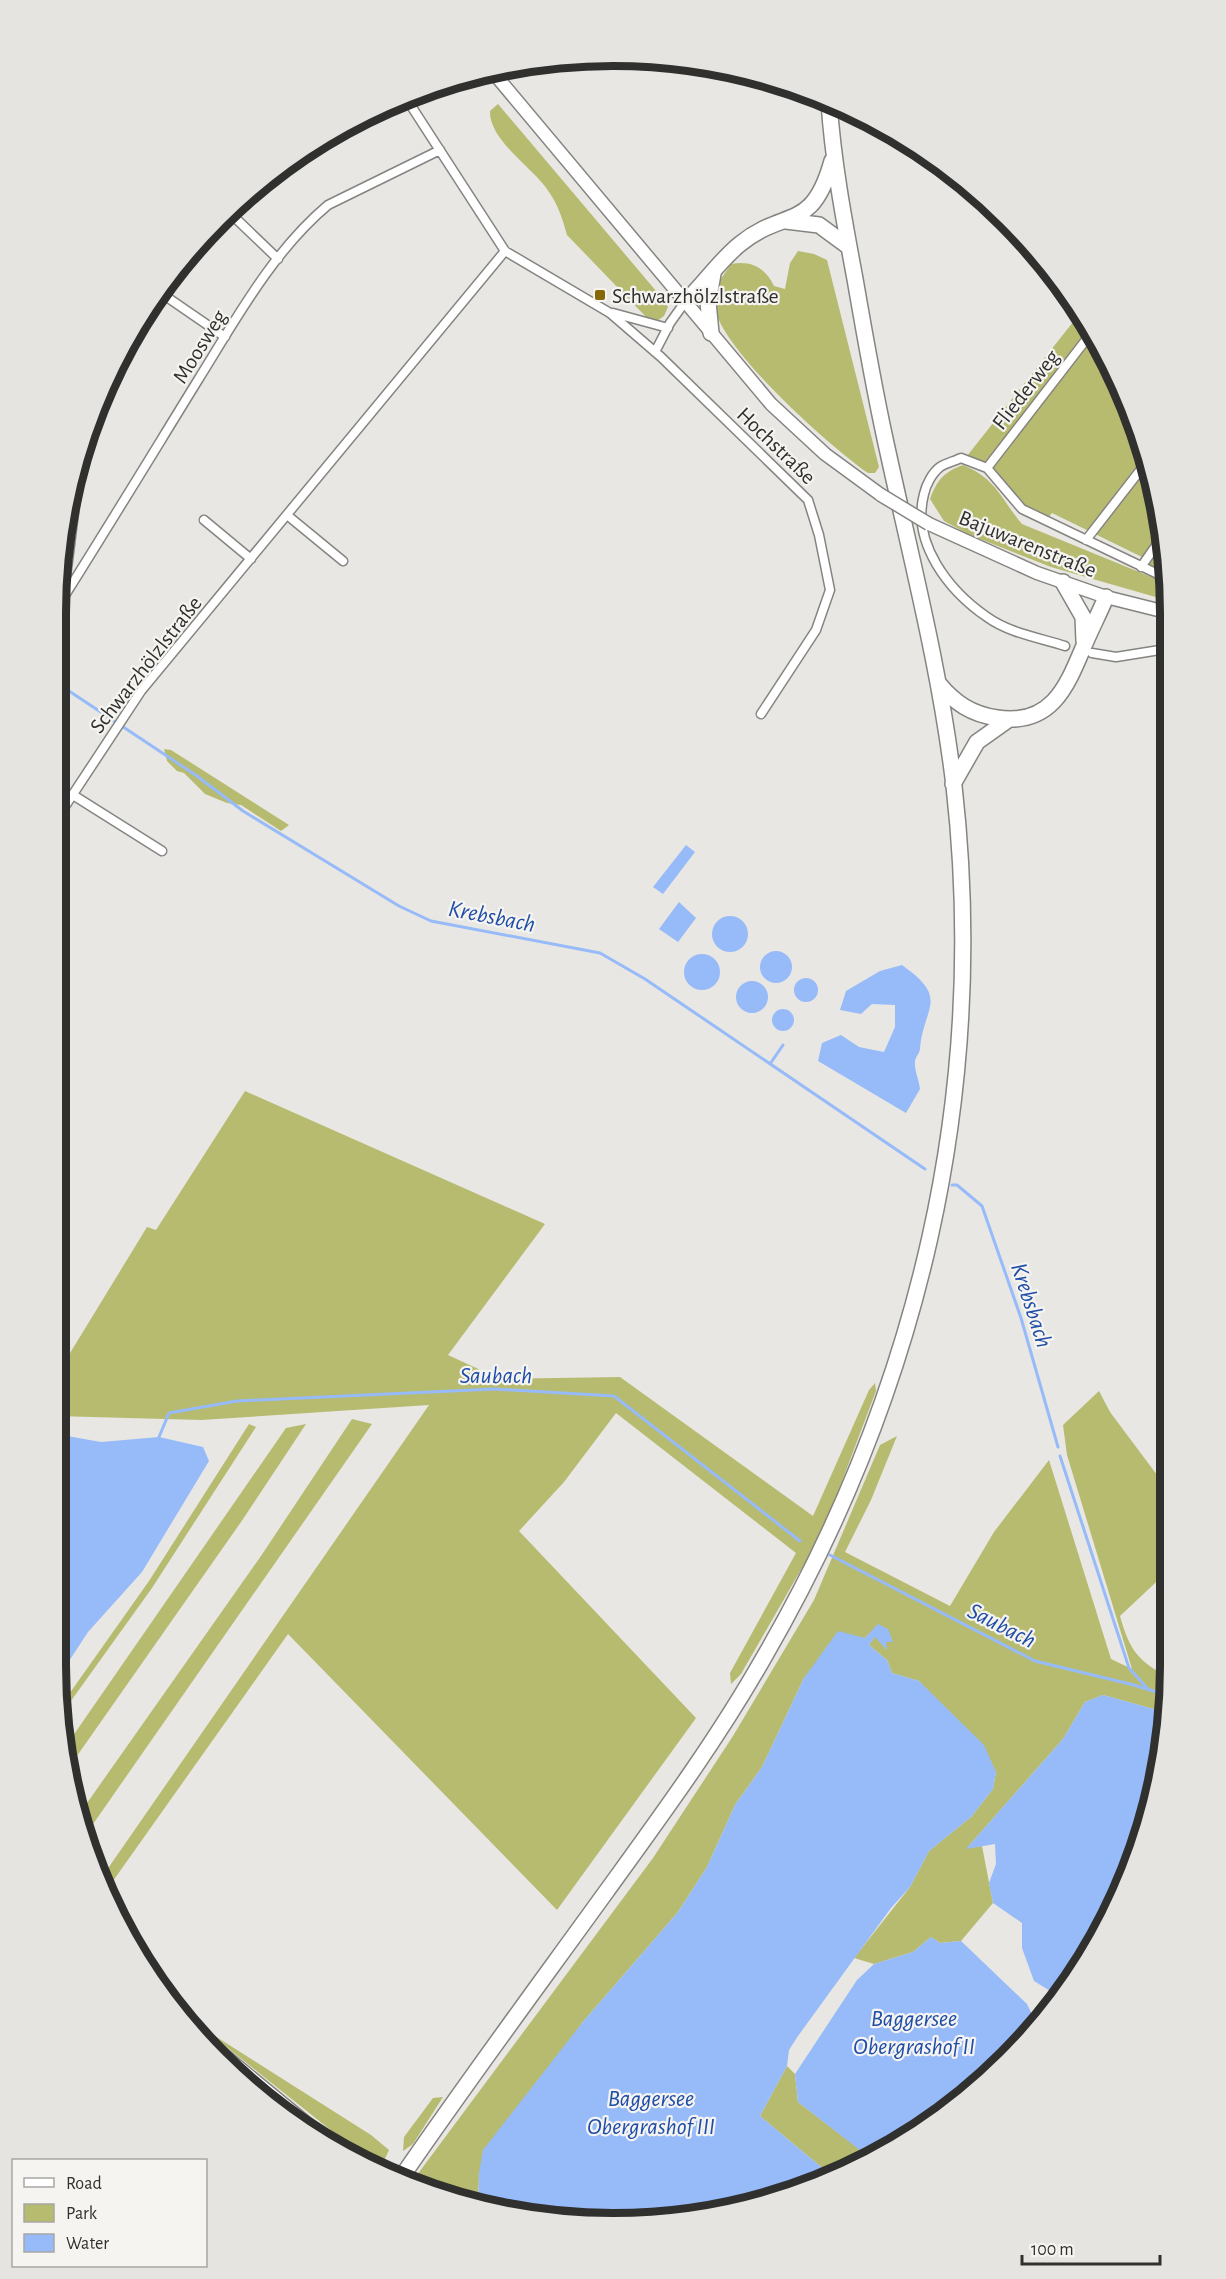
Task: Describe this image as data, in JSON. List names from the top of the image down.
{
  "streets": {
    "main road": ["Bajuwarenstraße"],
    "street": [
      "Moosweg",
      "Fliederweg",
      "Hochstraße",
      "Schwarzhölzlstraße"
    ]
  },
  "crossings": [
    ["Moosweg", "Hochstraße"],
    ["Fliederweg", "Bajuwarenstraße"],
    ["Hochstraße", "Schwarzhölzlstraße"]
  ],
  "water": [
    "Krebsbach",
    "Saubach",
    "Baggersee Obergrashof II",
    "Baggersee Obergrashof III"
  ],
  "places": {
    "transit": ["Schwarzhölzlstraße"]
  },
  "legend": ["Road", "Park", "Water"],
  "scale_bar": "100 m"
}
